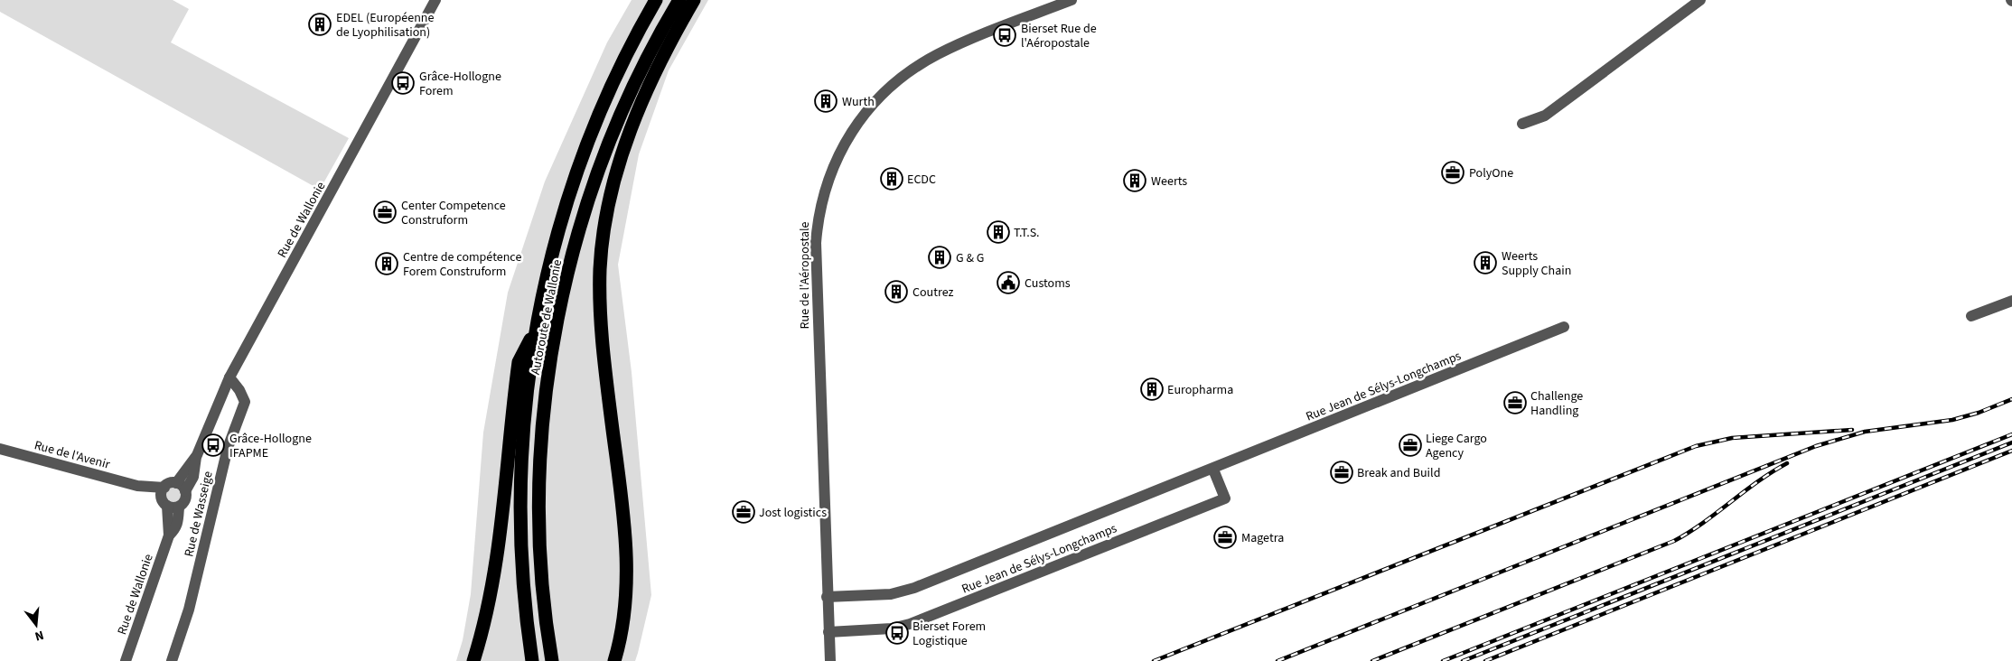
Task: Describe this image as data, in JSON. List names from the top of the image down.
{
  "streets": {
    "highway": ["Autoroute de Wallonie"],
    "street": [
      "Rue de Wallonie",
      "Rue de l'Aéropostale",
      "Rue Jean de Sélys-Longchamps",
      "Rue de l'Avenir",
      "Rue de Wasseige"
    ]
  },
  "crossings": [
    ["Rue de Wallonie", "Rue de l'Avenir"],
    ["Rue de Wallonie", "Rue de Wasseige"],
    ["Rue de l'Aéropostale", "Rue Jean de Sélys-Longchamps"]
  ],
  "places": {
    "building": [
      "EDEL (Européenne de Lyophilisation)",
      "Wurth",
      "ECDC",
      "Weerts",
      "T.T.S.",
      "G & G",
      "Weerts Supply Chain",
      "Centre de compétence Forem Construform",
      "Coutrez",
      "Europharma"
    ],
    "bus stop": [
      "Bierset Rue de l'Aéropostale",
      "Grâce-Hollogne Forem",
      "Grâce-Hollogne IFAPME",
      "Bierset Forem Logistique"
    ],
    "office": [
      "PolyOne",
      "Center Competence Construform",
      "Challenge Handling",
      "Liege Cargo Agency",
      "Break and Build",
      "Jost logistics",
      "Magetra"
    ],
    "public building": ["Customs"]
  },
  "north": "bottom"
}
